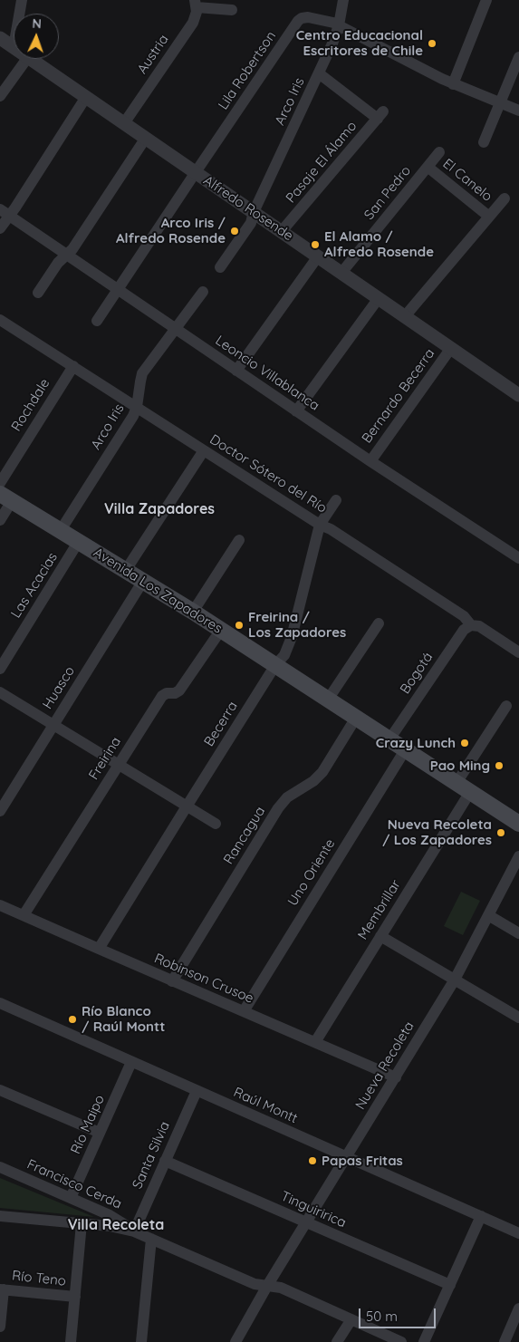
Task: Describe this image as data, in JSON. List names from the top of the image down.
{
  "streets": {
    "main road": ["Avenida Los Zapadores"],
    "street": [
      "Austria",
      "Lila Robertson",
      "Arco Iris",
      "Pasaje El Álamo",
      "El Canelo",
      "San Pedro",
      "Alfredo Rosende",
      "Leoncio Villablanca",
      "Bernardo Becerra",
      "Rochdale",
      "Doctor Sótero del Río",
      "Las Acacias",
      "Bogotá",
      "Huasco",
      "Becerra",
      "Freirina",
      "Rancagua",
      "Uno Oriente",
      "Membrillar",
      "Robinson Crusoe",
      "Nueva Recoleta",
      "Raúl Montt",
      "Río Maipo",
      "Santa Silvia",
      "Francisco Cerda",
      "Tinguiririca",
      "Río Teno"
    ]
  },
  "crossings": [
    ["Austria", "Alfredo Rosende"],
    ["Lila Robertson", "Arco Iris"],
    ["Lila Robertson", "Alfredo Rosende"],
    ["Arco Iris", "Pasaje El Álamo"],
    ["Arco Iris", "Alfredo Rosende"],
    ["Arco Iris", "Leoncio Villablanca"],
    ["Arco Iris", "Doctor Sótero del Río"],
    ["Arco Iris", "Avenida Los Zapadores"],
    ["Pasaje El Álamo", "Alfredo Rosende"],
    ["El Canelo", "San Pedro"],
    ["San Pedro", "Alfredo Rosende"],
    ["Alfredo Rosende", "Bernardo Becerra"],
    ["Leoncio Villablanca", "Bernardo Becerra"],
    ["Rochdale", "Doctor Sótero del Río"],
    ["Doctor Sótero del Río", "Bogotá"],
    ["Doctor Sótero del Río", "Becerra"],
    ["Las Acacias", "Avenida Los Zapadores"],
    ["Avenida Los Zapadores", "Bogotá"],
    ["Avenida Los Zapadores", "Huasco"],
    ["Avenida Los Zapadores", "Becerra"],
    ["Avenida Los Zapadores", "Freirina"],
    ["Avenida Los Zapadores", "Rancagua"],
    ["Avenida Los Zapadores", "Uno Oriente"],
    ["Avenida Los Zapadores", "Membrillar"],
    ["Becerra", "Robinson Crusoe"],
    ["Freirina", "Robinson Crusoe"],
    ["Rancagua", "Robinson Crusoe"],
    ["Uno Oriente", "Robinson Crusoe"],
    ["Membrillar", "Robinson Crusoe"],
    ["Robinson Crusoe", "Nueva Recoleta"],
    ["Nueva Recoleta", "Raúl Montt"],
    ["Nueva Recoleta", "Francisco Cerda"],
    ["Nueva Recoleta", "Tinguiririca"],
    ["Raúl Montt", "Río Maipo"],
    ["Raúl Montt", "Santa Silvia"],
    ["Río Maipo", "Francisco Cerda"],
    ["Santa Silvia", "Francisco Cerda"],
    ["Santa Silvia", "Tinguiririca"]
  ],
  "districts": ["Villa Zapadores", "Villa Recoleta"],
  "places": [
    "Centro Educacional Escritores de Chile",
    "Arco Iris / Alfredo Rosende",
    "El Alamo / Alfredo Rosende",
    "Freirina / Los Zapadores",
    "Crazy Lunch",
    "Pao Ming",
    "Nueva Recoleta / Los Zapadores",
    "Río Blanco / Raúl Montt",
    "Papas Fritas"
  ],
  "scale_bar": "50 m",
  "north": "top"
}
